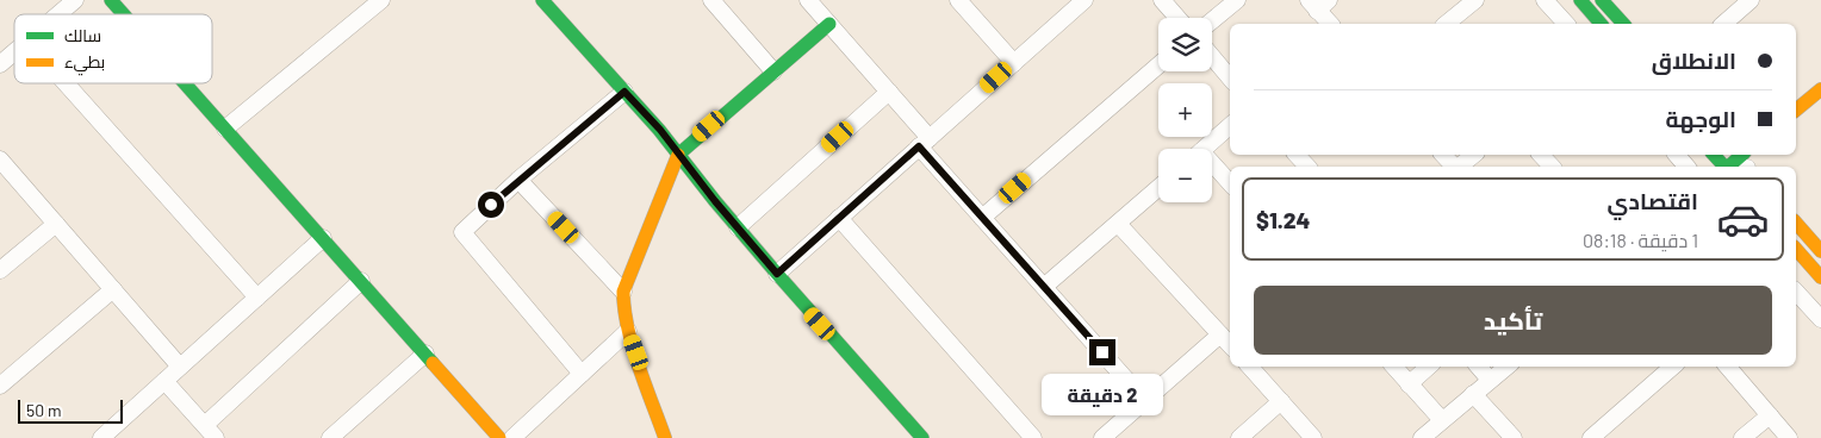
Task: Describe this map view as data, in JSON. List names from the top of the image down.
{
  "legend": ["سالك", "بطيء"],
  "scale_bar": "50 m",
  "page": {
    "map_buttons": ["+", "−"],
    "banner": ["الانطلاق", "الوجهة"],
    "list": [
      {
        "name": "اقتصادي",
        "note": "1 دقيقة · 08:18",
        "value": "$1.24"
      }
    ],
    "buttons": "تأكيد",
    "bubble": "2 دقيقة",
    "scale": "50 m"
  }
}
